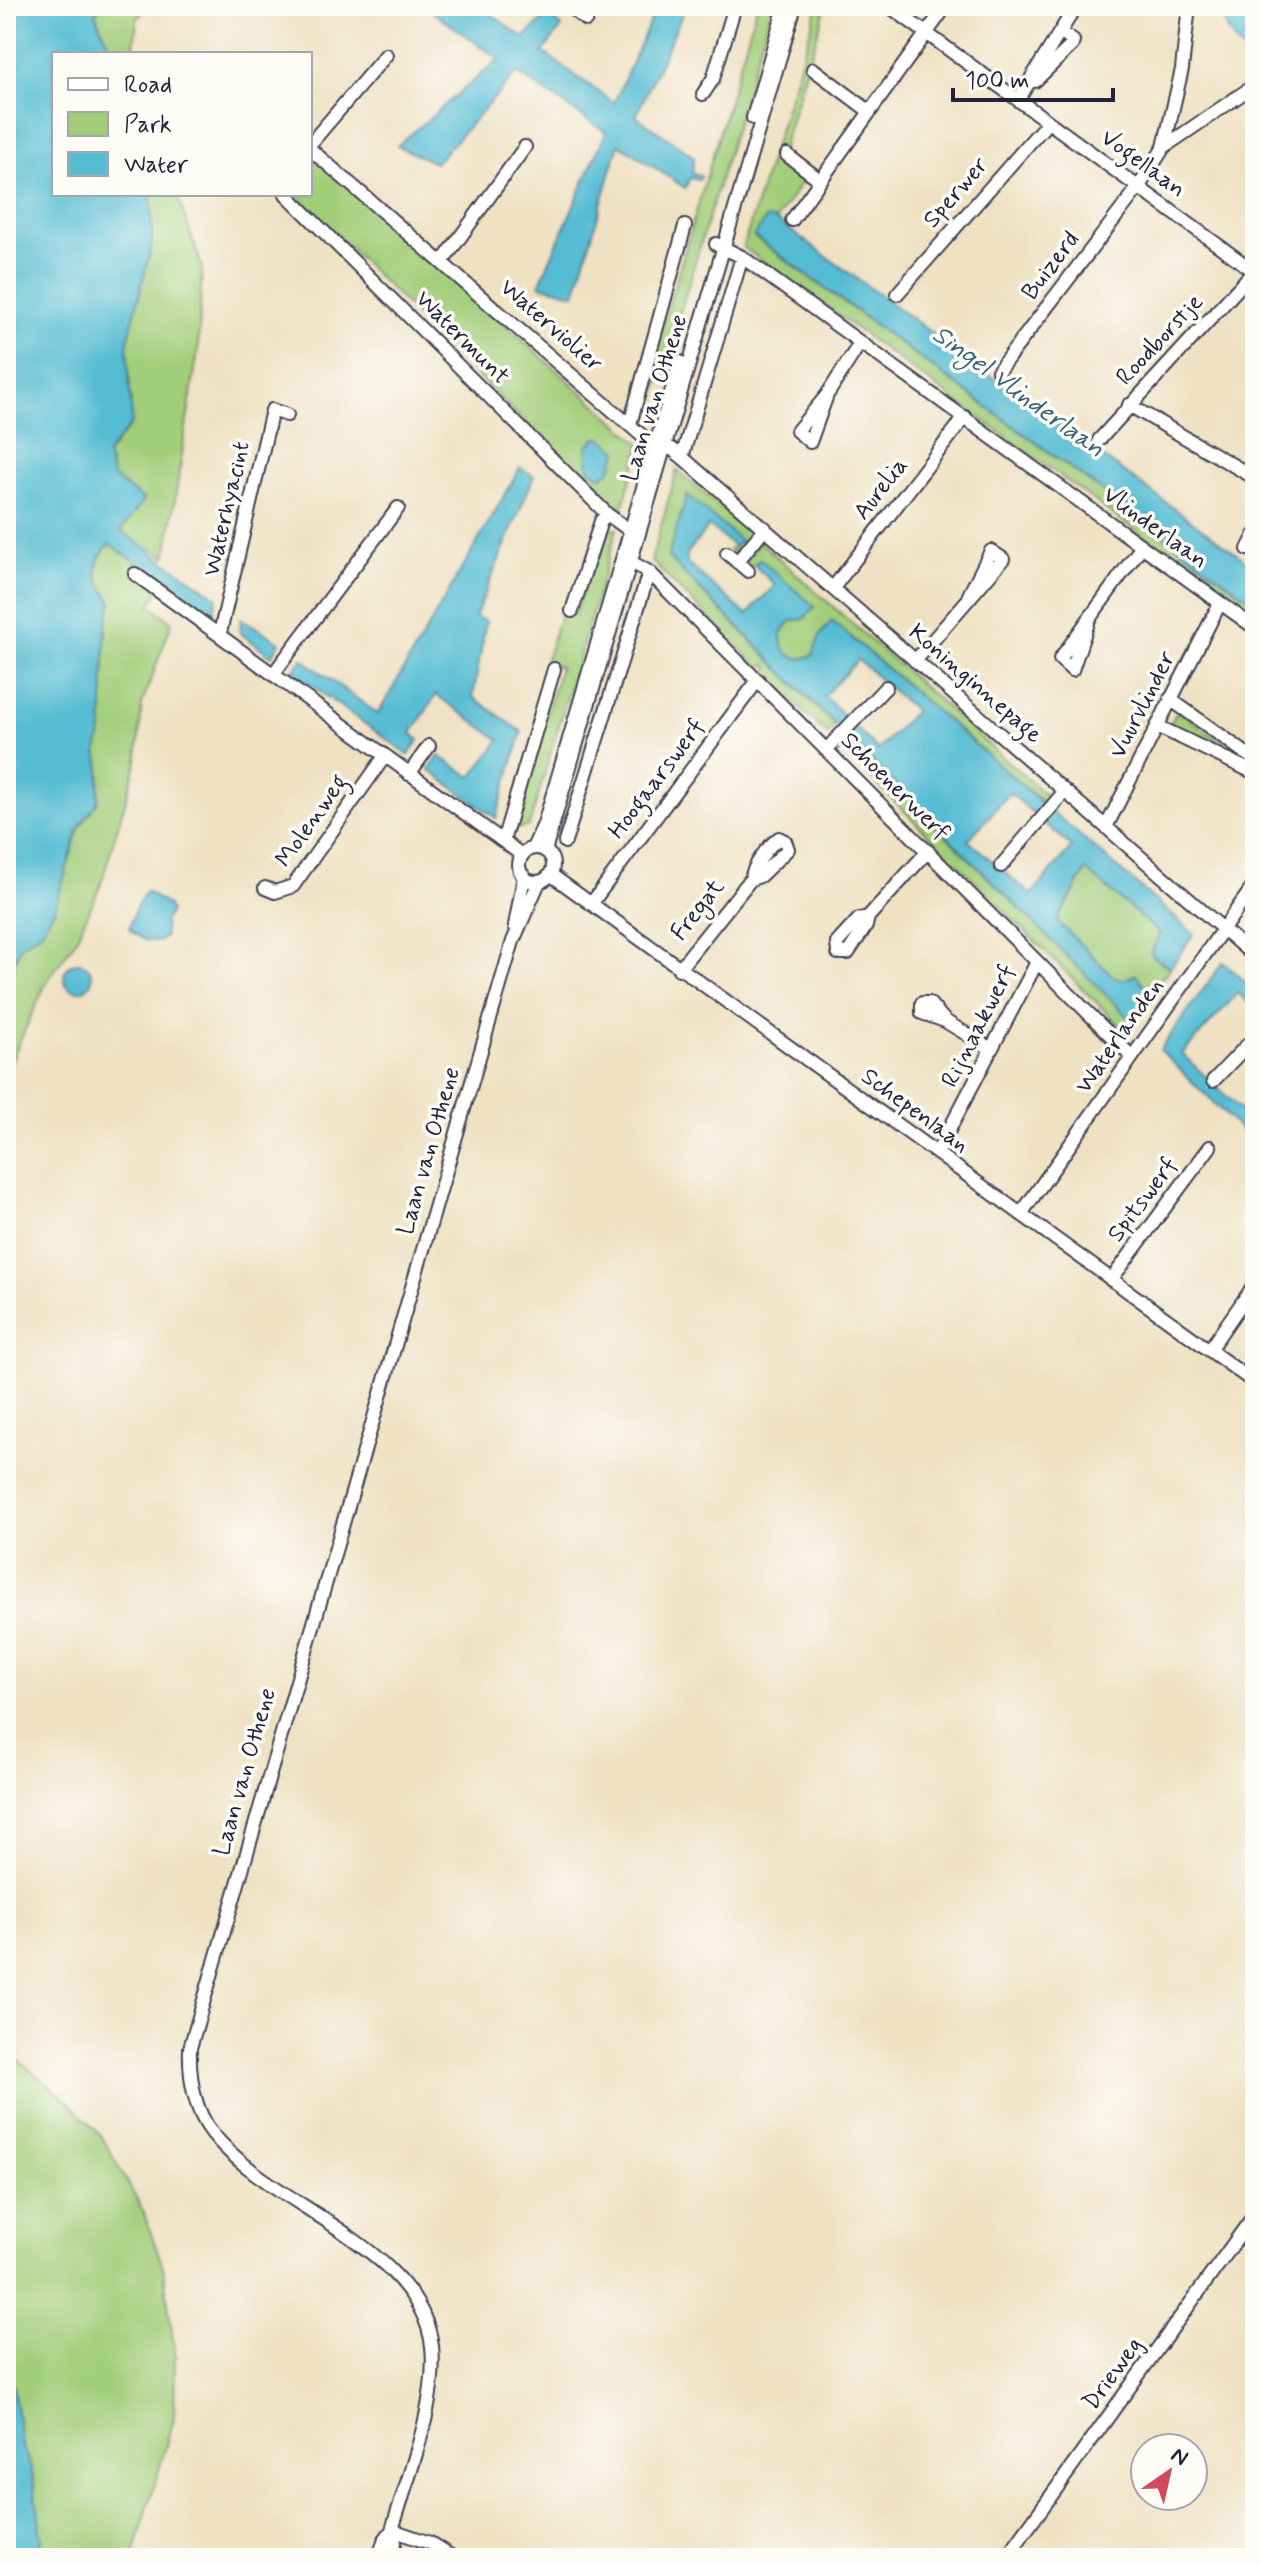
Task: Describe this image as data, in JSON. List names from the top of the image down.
{
  "streets": {
    "street": [
      "Vogellaan",
      "Sperwer",
      "Buizerd",
      "Waterviolier",
      "Watermunt",
      "Roodborstje",
      "Laan van Othene",
      "Aurelia",
      "Waterhyacint",
      "Vlinderlaan",
      "Koninginnepage",
      "Vuurvlinder",
      "Hoogaarswerf",
      "Schoenerwerf",
      "Molenweg",
      "Fregat",
      "Rijnaakwerf",
      "Waterlanden",
      "Schepenlaan",
      "Spitswerf",
      "Drieweg"
    ]
  },
  "crossings": [
    ["Vogellaan", "Sperwer"],
    ["Vogellaan", "Buizerd"],
    ["Vogellaan", "Roodborstje"],
    ["Waterviolier", "Laan van Othene"],
    ["Waterviolier", "Koninginnepage"],
    ["Watermunt", "Laan van Othene"],
    ["Laan van Othene", "Vlinderlaan"],
    ["Laan van Othene", "Koninginnepage"],
    ["Laan van Othene", "Schoenerwerf"],
    ["Laan van Othene", "Schepenlaan"],
    ["Aurelia", "Vlinderlaan"],
    ["Aurelia", "Koninginnepage"],
    ["Vlinderlaan", "Vuurvlinder"],
    ["Koninginnepage", "Vuurvlinder"],
    ["Koninginnepage", "Waterlanden"],
    ["Hoogaarswerf", "Schoenerwerf"],
    ["Hoogaarswerf", "Schepenlaan"],
    ["Schoenerwerf", "Rijnaakwerf"],
    ["Schoenerwerf", "Waterlanden"],
    ["Fregat", "Schepenlaan"],
    ["Rijnaakwerf", "Schepenlaan"],
    ["Waterlanden", "Schepenlaan"],
    ["Schepenlaan", "Spitswerf"]
  ],
  "water": ["Singel Vlinderlaan"],
  "legend": ["Road", "Park", "Water"],
  "scale_bar": "100 m",
  "north": "top right"
}
